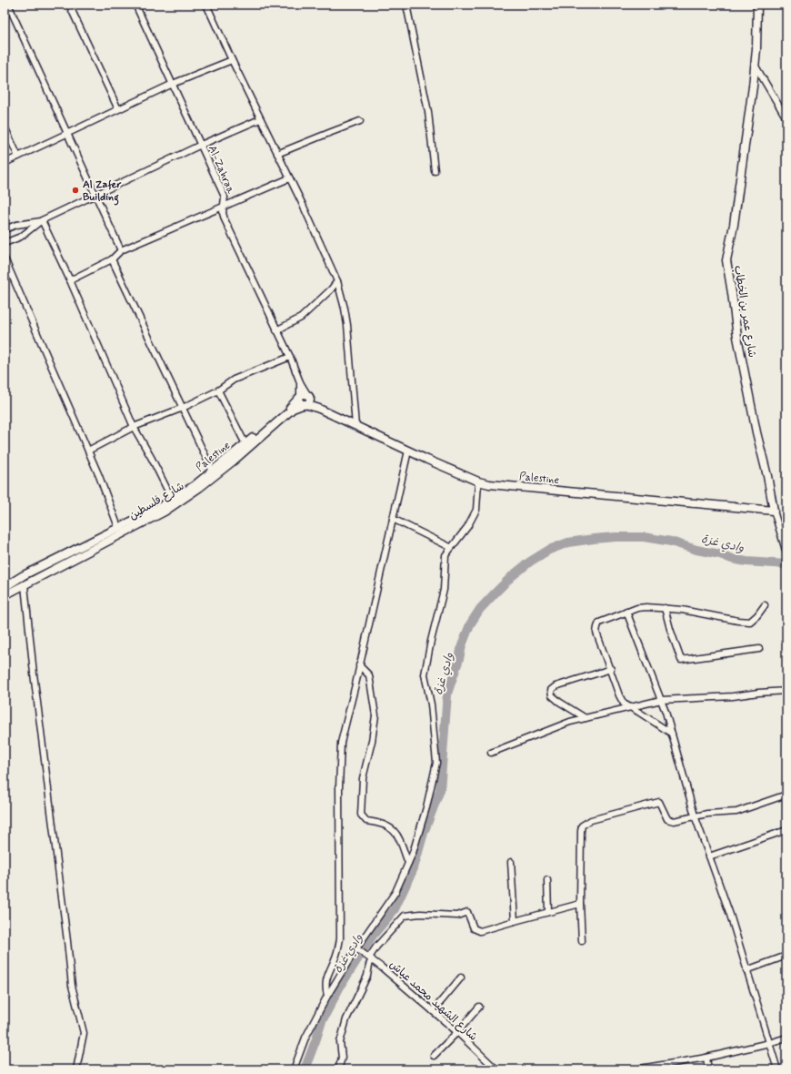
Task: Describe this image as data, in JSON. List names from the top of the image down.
{
  "streets": {
    "street": [
      "Al-Zahraa",
      "شارع عمر بن الخطاب",
      "Palestine",
      "شارع فلسطين",
      "شارع الشهيد محمد عياش"
    ]
  },
  "crossings": [
    ["Al-Zahraa", "Palestine"],
    ["Al-Zahraa", "شارع فلسطين"],
    ["شارع عمر بن الخطاب", "Palestine"],
    ["Palestine", "شارع فلسطين"]
  ],
  "water": ["وادي غزة"],
  "places": ["Al Zafer Building"]
}
